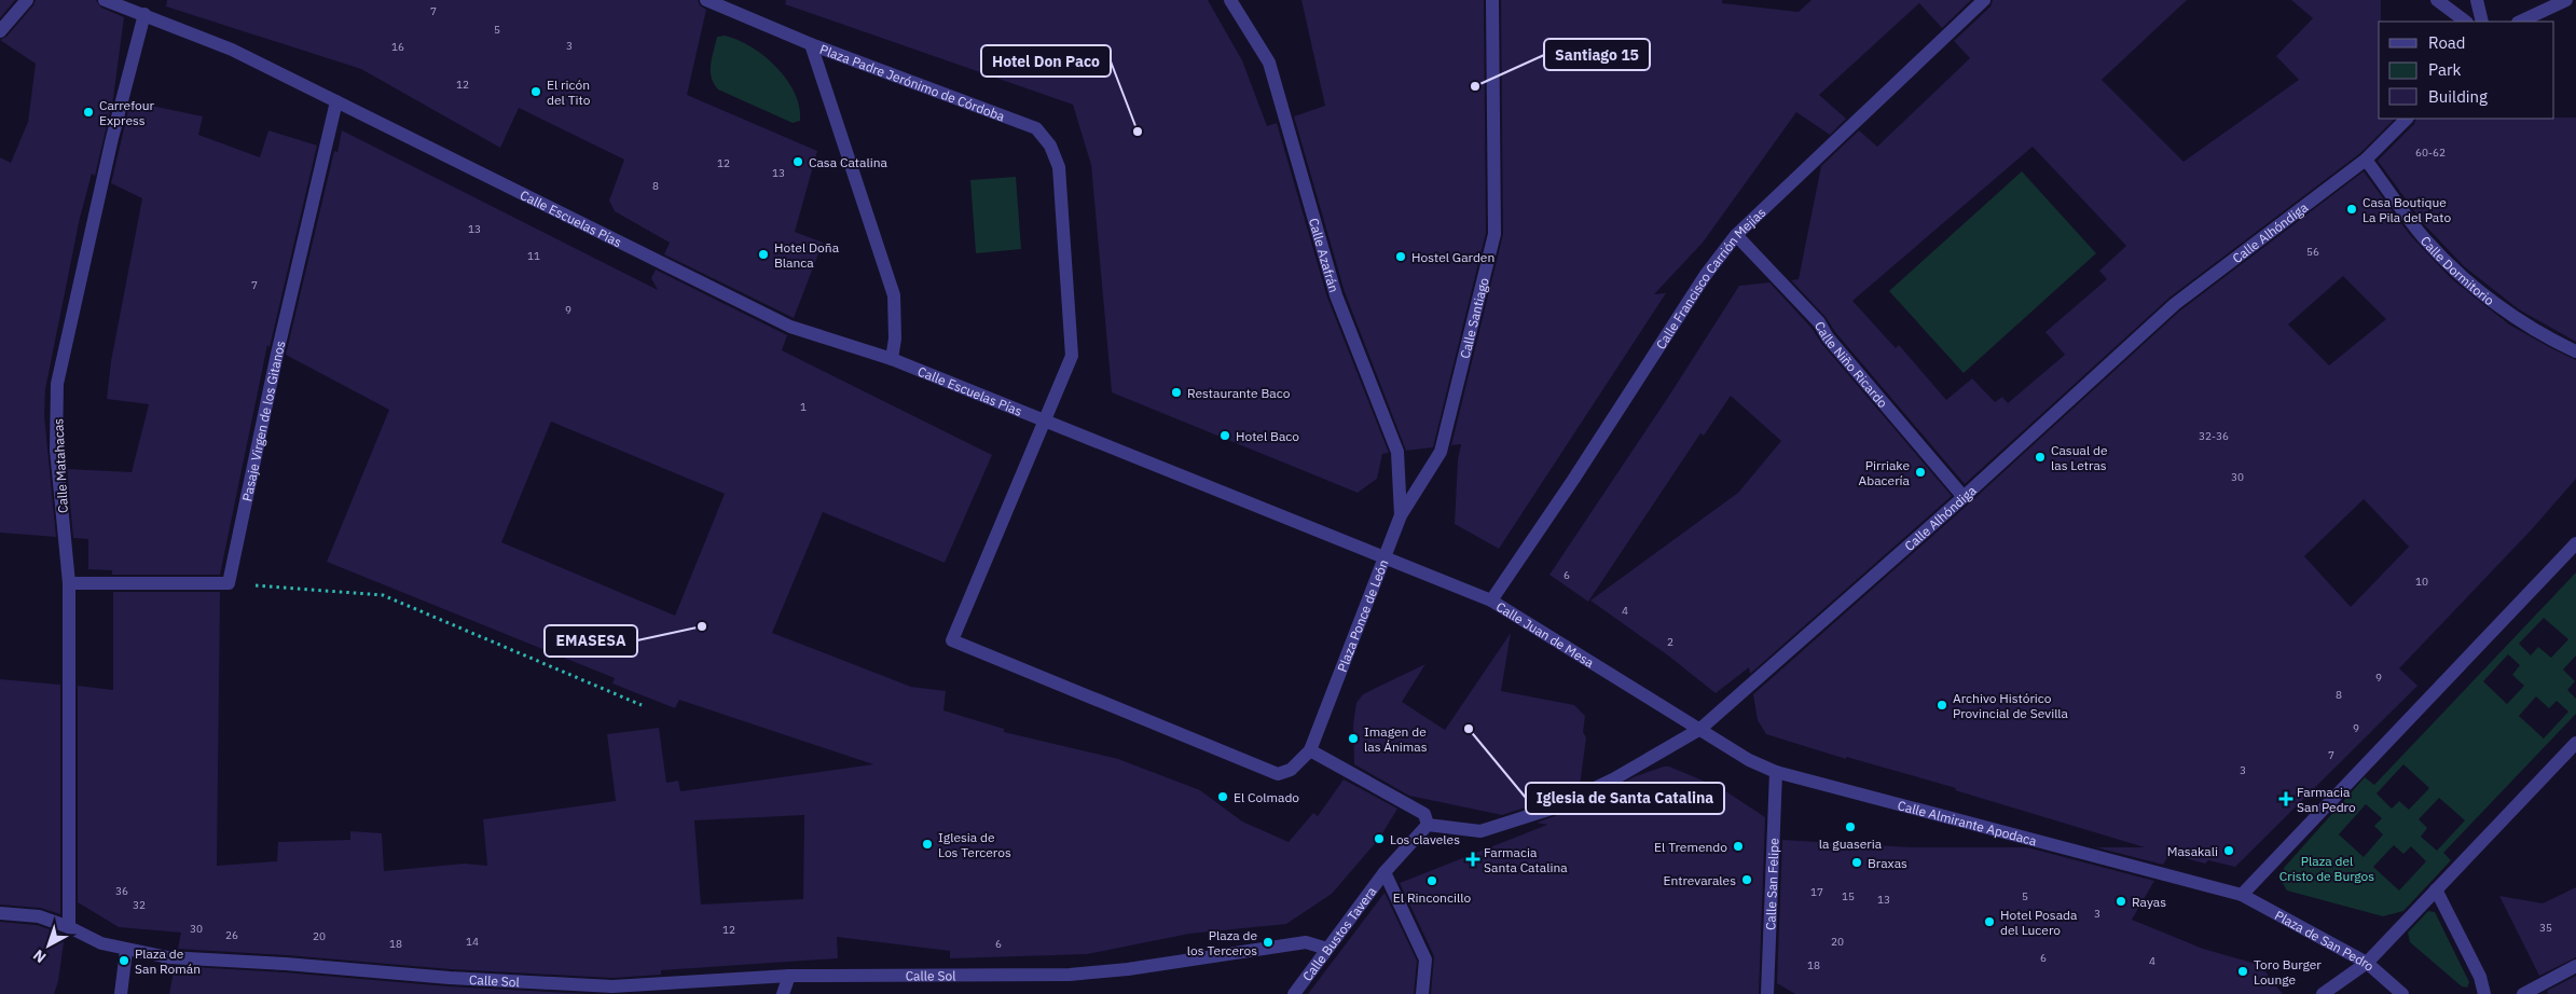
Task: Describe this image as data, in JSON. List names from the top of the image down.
{
  "streets": {
    "street": [
      "Plaza Padre Jerónimo de Córdoba",
      "Calle Escuelas Pías",
      "Calle Alhóndiga",
      "Calle Azafrán",
      "Calle Dormitorio",
      "Calle Francisco Carrión Mejías",
      "Calle Santiago",
      "Calle Niño Ricardo",
      "Pasaje Virgen de los Gitanos",
      "Calle Matahacas",
      "Plaza Ponce de León",
      "Calle Juan de Mesa",
      "Calle Almirante Apodaca",
      "Calle San Felipe",
      "Calle Bustos Tavera",
      "Plaza de San Pedro",
      "Calle Sol"
    ]
  },
  "crossings": [
    ["Plaza Padre Jerónimo de Córdoba", "Calle Escuelas Pías"],
    ["Plaza Padre Jerónimo de Córdoba", "Plaza Ponce de León"],
    ["Calle Escuelas Pías", "Pasaje Virgen de los Gitanos"],
    ["Calle Escuelas Pías", "Calle Matahacas"],
    ["Calle Escuelas Pías", "Plaza Ponce de León"],
    ["Calle Alhóndiga", "Calle Dormitorio"],
    ["Calle Alhóndiga", "Calle Niño Ricardo"],
    ["Calle Alhóndiga", "Calle Juan de Mesa"],
    ["Calle Alhóndiga", "Calle Almirante Apodaca"],
    ["Calle Alhóndiga", "Calle Bustos Tavera"],
    ["Calle Azafrán", "Calle Santiago"],
    ["Calle Francisco Carrión Mejías", "Calle Niño Ricardo"],
    ["Calle Francisco Carrión Mejías", "Calle Juan de Mesa"],
    ["Calle Santiago", "Plaza Ponce de León"],
    ["Calle Santiago", "Calle Juan de Mesa"],
    ["Calle Matahacas", "Calle Sol"],
    ["Plaza Ponce de León", "Calle Juan de Mesa"],
    ["Calle Juan de Mesa", "Calle Almirante Apodaca"],
    ["Calle Almirante Apodaca", "Calle San Felipe"],
    ["Calle Almirante Apodaca", "Plaza de San Pedro"],
    ["Calle Bustos Tavera", "Calle Sol"]
  ],
  "parks": ["Plaza del Cristo de Burgos"],
  "places": {
    "other": [
      "Santiago 15",
      "El ricón del Tito",
      "Carrefour Express",
      "Hotel Don Paco",
      "Casa Catalina",
      "Casa Boutique La Pila del Pato",
      "Hotel Doña Blanca",
      "Hostel Garden",
      "Restaurante Baco",
      "Hotel Baco",
      "Casual de las Letras",
      "Pirriake Abacería",
      "EMASESA",
      "Archivo Histórico Provincial de Sevilla",
      "Iglesia de Santa Catalina",
      "Imagen de las Ánimas",
      "El Colmado",
      "la guaseria",
      "Los claveles",
      "Iglesia de Los Terceros",
      "El Tremendo",
      "Masakali",
      "Braxas",
      "Entrevarales",
      "El Rinconcillo",
      "Rayas",
      "Hotel Posada del Lucero",
      "Plaza de los Terceros",
      "Plaza de San Román",
      "Toro Burger Lounge"
    ],
    "health": ["Farmacia San Pedro", "Farmacia Santa Catalina"]
  },
  "house_numbers": [
    "7",
    "5",
    "3",
    "16",
    "12",
    "60-62",
    "12",
    "13",
    "8",
    "13",
    "56",
    "11",
    "7",
    "9",
    "1",
    "32-36",
    "30",
    "6",
    "10",
    "4",
    "2",
    "9",
    "8",
    "9",
    "7",
    "3",
    "36",
    "17",
    "15",
    "5",
    "13",
    "32",
    "3",
    "35",
    "30",
    "12",
    "26",
    "20",
    "14",
    "20",
    "18",
    "6",
    "6",
    "4",
    "18"
  ],
  "legend": ["Road", "Park", "Building"],
  "north": "bottom left"
}
